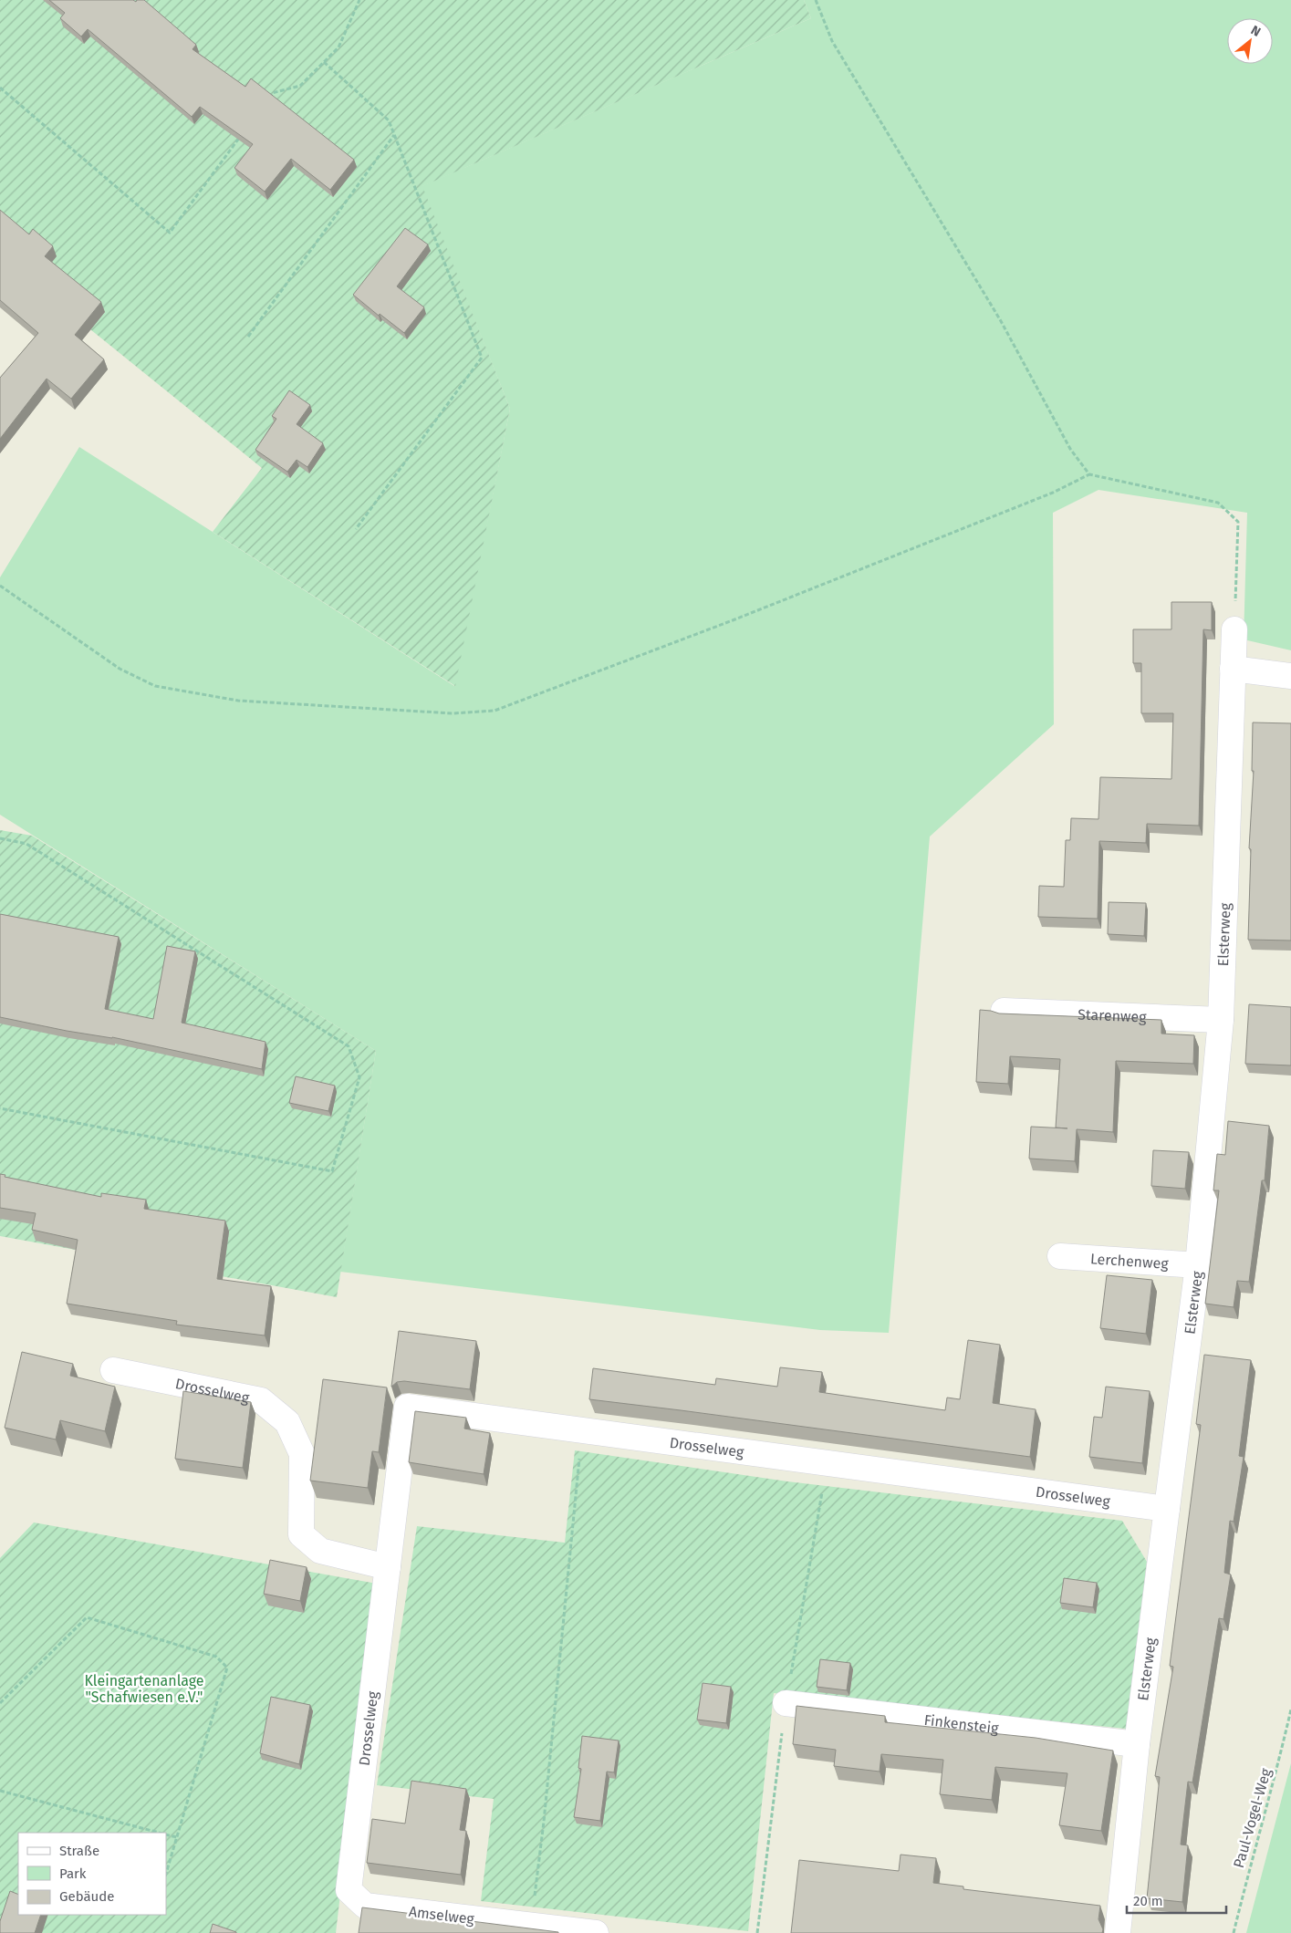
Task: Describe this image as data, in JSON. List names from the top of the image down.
{
  "streets": {
    "street": [
      "Elsterweg",
      "Starenweg",
      "Lerchenweg",
      "Drosselweg",
      "Finkensteig",
      "Amselweg"
    ],
    "path": ["Paul-Vogel-Weg"]
  },
  "crossings": [
    ["Elsterweg", "Starenweg"],
    ["Elsterweg", "Lerchenweg"],
    ["Elsterweg", "Drosselweg"],
    ["Elsterweg", "Finkensteig"],
    ["Drosselweg", "Amselweg"]
  ],
  "parks": ["Kleingartenanlage \"Schafwiesen e.V.\""],
  "legend": ["Straße", "Park", "Gebäude"],
  "scale_bar": "20 m",
  "north": "top right"
}
